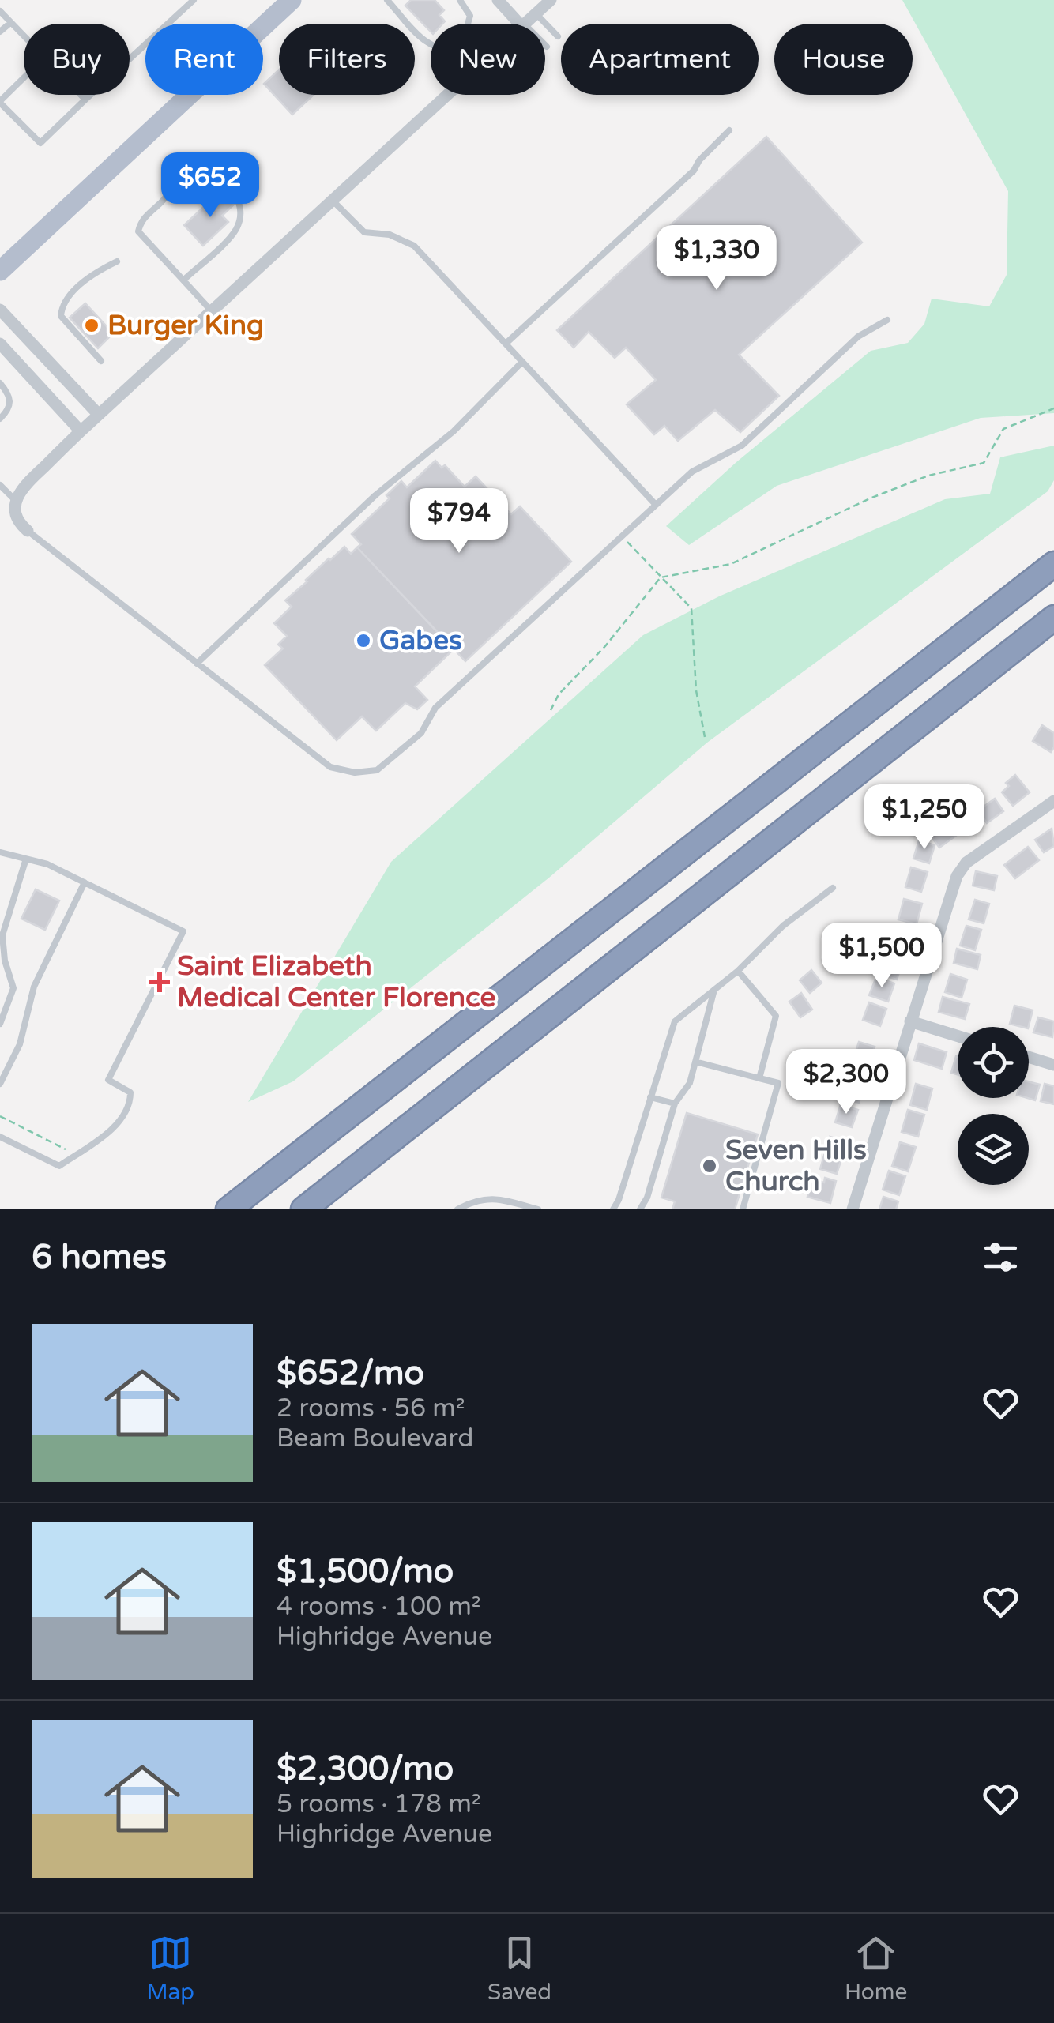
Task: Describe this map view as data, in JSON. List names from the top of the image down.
{
  "places": {
    "other": ["Burger King", "Gabes", "Seven Hills Church"],
    "health": ["Saint Elizabeth Medical Center Florence"]
  },
  "page": {
    "chip": [
      "Buy",
      "Rent",
      "Filters",
      "New",
      "Apartment",
      "House"
    ],
    "price": [
      "$652",
      "$1,330",
      "$794",
      "$1,250",
      "$1,500",
      "$2,300"
    ],
    "heading": "6 homes",
    "list": [
      {
        "name": "$652/mo",
        "note": "2 rooms · 56 m² · Beam Boulevard"
      },
      {
        "name": "$1,500/mo",
        "note": "4 rooms · 100 m² · Highridge Avenue"
      },
      {
        "name": "$2,300/mo",
        "note": "5 rooms · 178 m² · Highridge Avenue"
      }
    ],
    "tabs": ["Map", "Saved", "Home"]
  }
}
